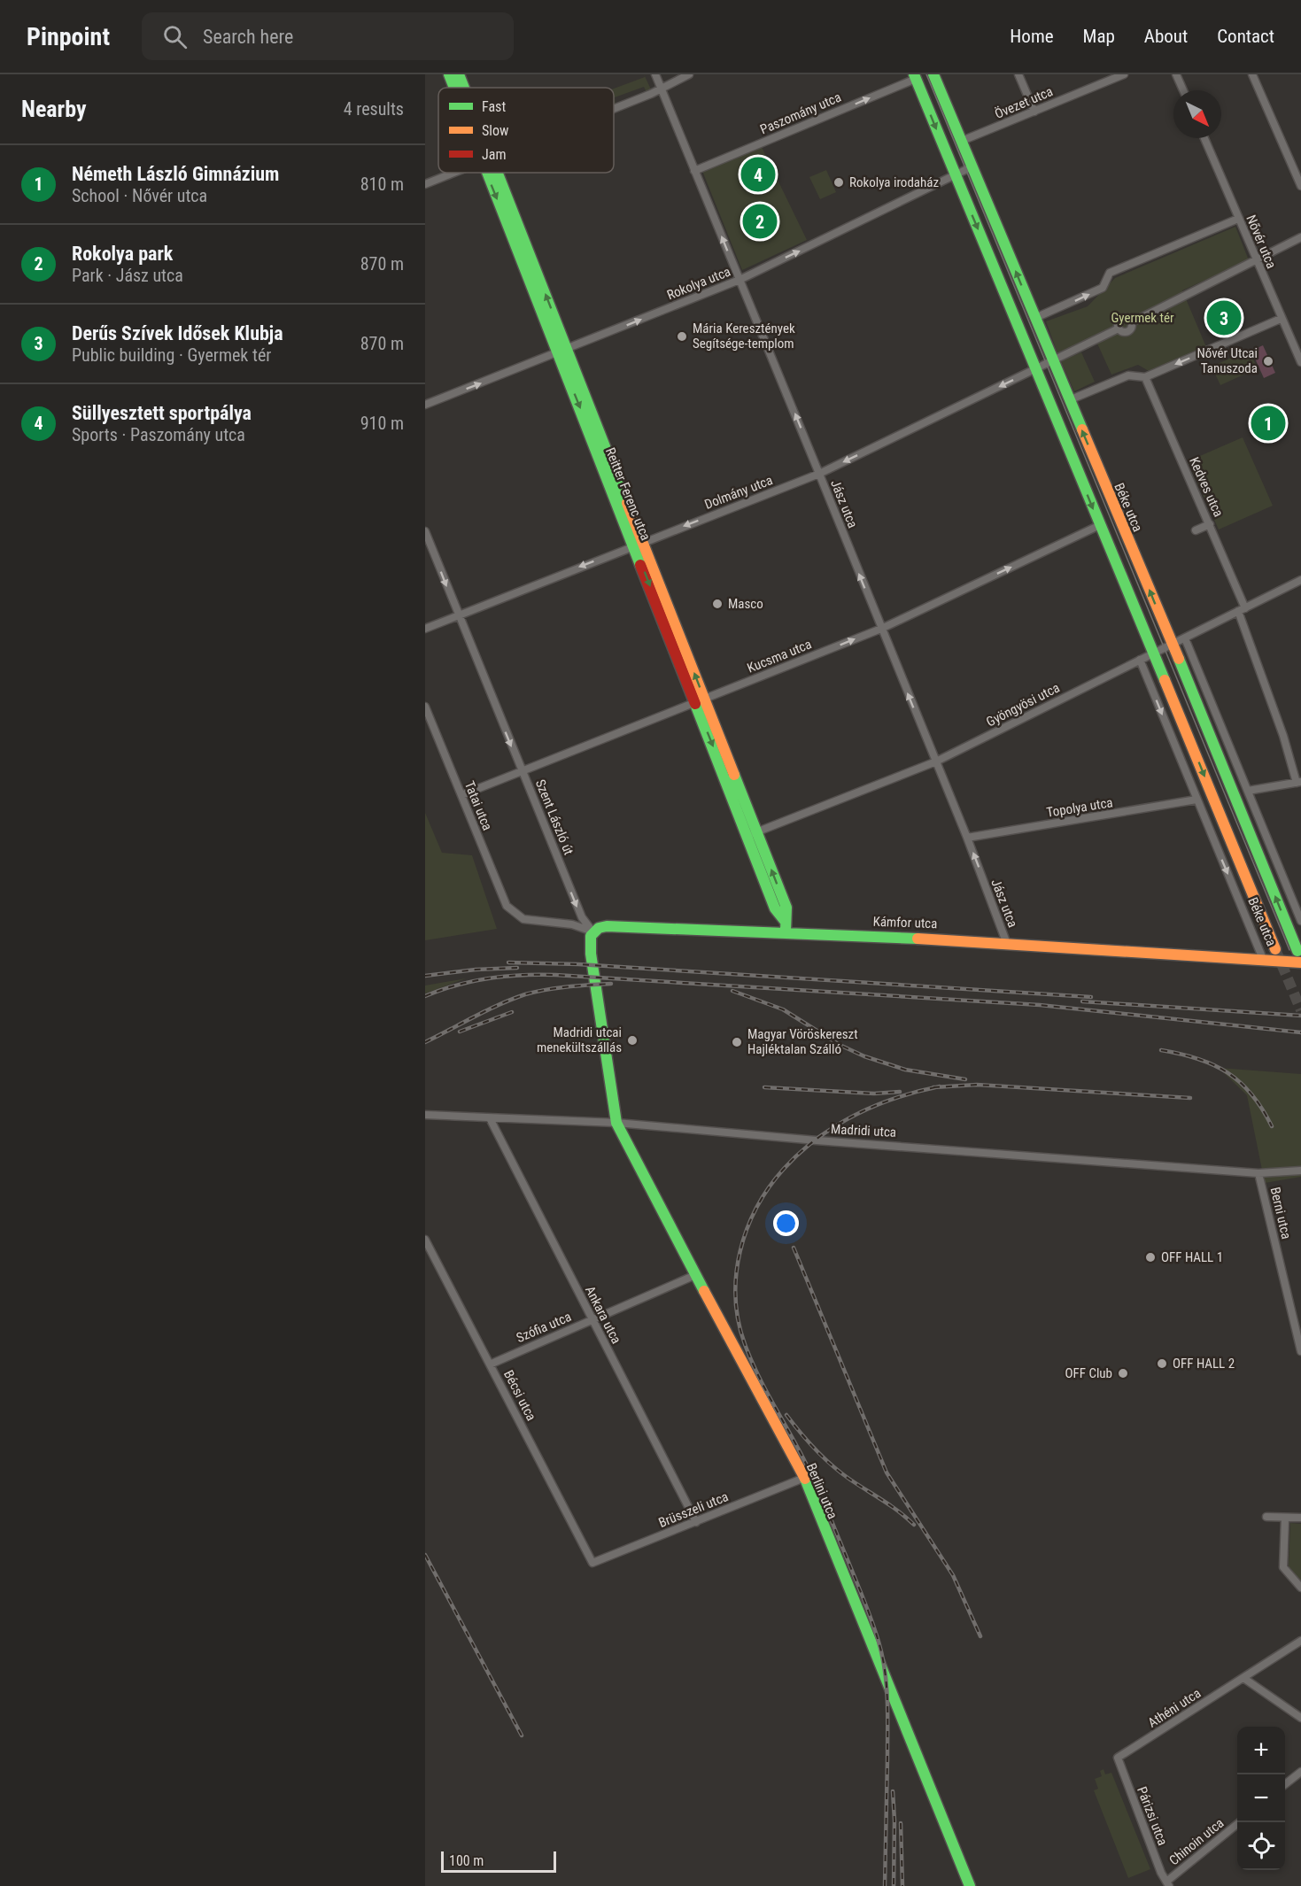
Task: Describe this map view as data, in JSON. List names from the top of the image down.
{
  "streets": {
    "street": [
      "Övezet utca",
      "Paszomány utca",
      "Nővér utca",
      "Rokolya utca",
      "Kedves utca",
      "Dolmány utca",
      "Reitter Ferenc utca",
      "Jász utca",
      "Béke utca",
      "Kucsma utca",
      "Gyöngyösi utca",
      "Tatai utca",
      "Topolya utca",
      "Szent László út",
      "Kámfor utca",
      "Madridi utca",
      "Berni utca",
      "Ankara utca",
      "Szófia utca",
      "Bécsi utca",
      "Berlini utca",
      "Brüsszeli utca",
      "Athéni utca",
      "Párizsi utca",
      "Chinoin utca"
    ]
  },
  "crossings": [
    ["Övezet utca", "Béke utca"],
    ["Paszomány utca", "Jász utca"],
    ["Paszomány utca", "Béke utca"],
    ["Nővér utca", "Dolmány utca"],
    ["Rokolya utca", "Reitter Ferenc utca"],
    ["Rokolya utca", "Jász utca"],
    ["Rokolya utca", "Béke utca"],
    ["Kedves utca", "Gyöngyösi utca"],
    ["Dolmány utca", "Reitter Ferenc utca"],
    ["Dolmány utca", "Jász utca"],
    ["Dolmány utca", "Béke utca"],
    ["Dolmány utca", "Szent László út"],
    ["Reitter Ferenc utca", "Kucsma utca"],
    ["Reitter Ferenc utca", "Gyöngyösi utca"],
    ["Reitter Ferenc utca", "Kámfor utca"],
    ["Jász utca", "Kucsma utca"],
    ["Jász utca", "Gyöngyösi utca"],
    ["Jász utca", "Topolya utca"],
    ["Jász utca", "Kámfor utca"],
    ["Béke utca", "Kucsma utca"],
    ["Béke utca", "Gyöngyösi utca"],
    ["Béke utca", "Topolya utca"],
    ["Béke utca", "Kámfor utca"],
    ["Kucsma utca", "Tatai utca"],
    ["Kucsma utca", "Szent László út"],
    ["Tatai utca", "Kámfor utca"],
    ["Szent László út", "Kámfor utca"],
    ["Madridi utca", "Berni utca"],
    ["Madridi utca", "Ankara utca"],
    ["Madridi utca", "Berlini utca"],
    ["Ankara utca", "Szófia utca"],
    ["Ankara utca", "Brüsszeli utca"],
    ["Szófia utca", "Bécsi utca"],
    ["Szófia utca", "Berlini utca"],
    ["Bécsi utca", "Brüsszeli utca"],
    ["Berlini utca", "Brüsszeli utca"],
    ["Athéni utca", "Párizsi utca"],
    ["Párizsi utca", "Chinoin utca"]
  ],
  "one_way": [
    "Paszomány utca",
    "Rokolya utca",
    "Dolmány utca",
    "Jász utca",
    "Kucsma utca",
    "Szent László út"
  ],
  "parks": ["Gyermek tér"],
  "places": [
    "Rokolya irodaház",
    "Mária Keresztények Segítsége-templom",
    "Nővér Utcai Tanuszoda",
    "Masco",
    "Madridi utcai menekültszállás",
    "Magyar Vöröskereszt Hajléktalan Szálló",
    "OFF HALL 1",
    "OFF HALL 2",
    "OFF Club"
  ],
  "legend": ["Fast", "Slow", "Jam"],
  "scale_bar": "100 m",
  "north": "bottom right",
  "page": {
    "header": "Pinpoint",
    "search": "Search here",
    "nav": [
      "Home",
      "Map",
      "About",
      "Contact"
    ],
    "heading": ["Nearby", "4 results"],
    "list": [
      {
        "mark": "1",
        "name": "Németh László Gimnázium",
        "note": "School · Nővér utca",
        "value": "810 m"
      },
      {
        "mark": "2",
        "name": "Rokolya park",
        "note": "Park · Jász utca",
        "value": "870 m"
      },
      {
        "mark": "3",
        "name": "Derűs Szívek Idősek Klubja",
        "note": "Public building · Gyermek tér",
        "value": "870 m"
      },
      {
        "mark": "4",
        "name": "Süllyesztett sportpálya",
        "note": "Sports · Paszomány utca",
        "value": "910 m"
      }
    ],
    "pins": [
      "4",
      "2",
      "3",
      "1"
    ],
    "map_buttons": ["+", "−"],
    "scale": "100 m"
  }
}
